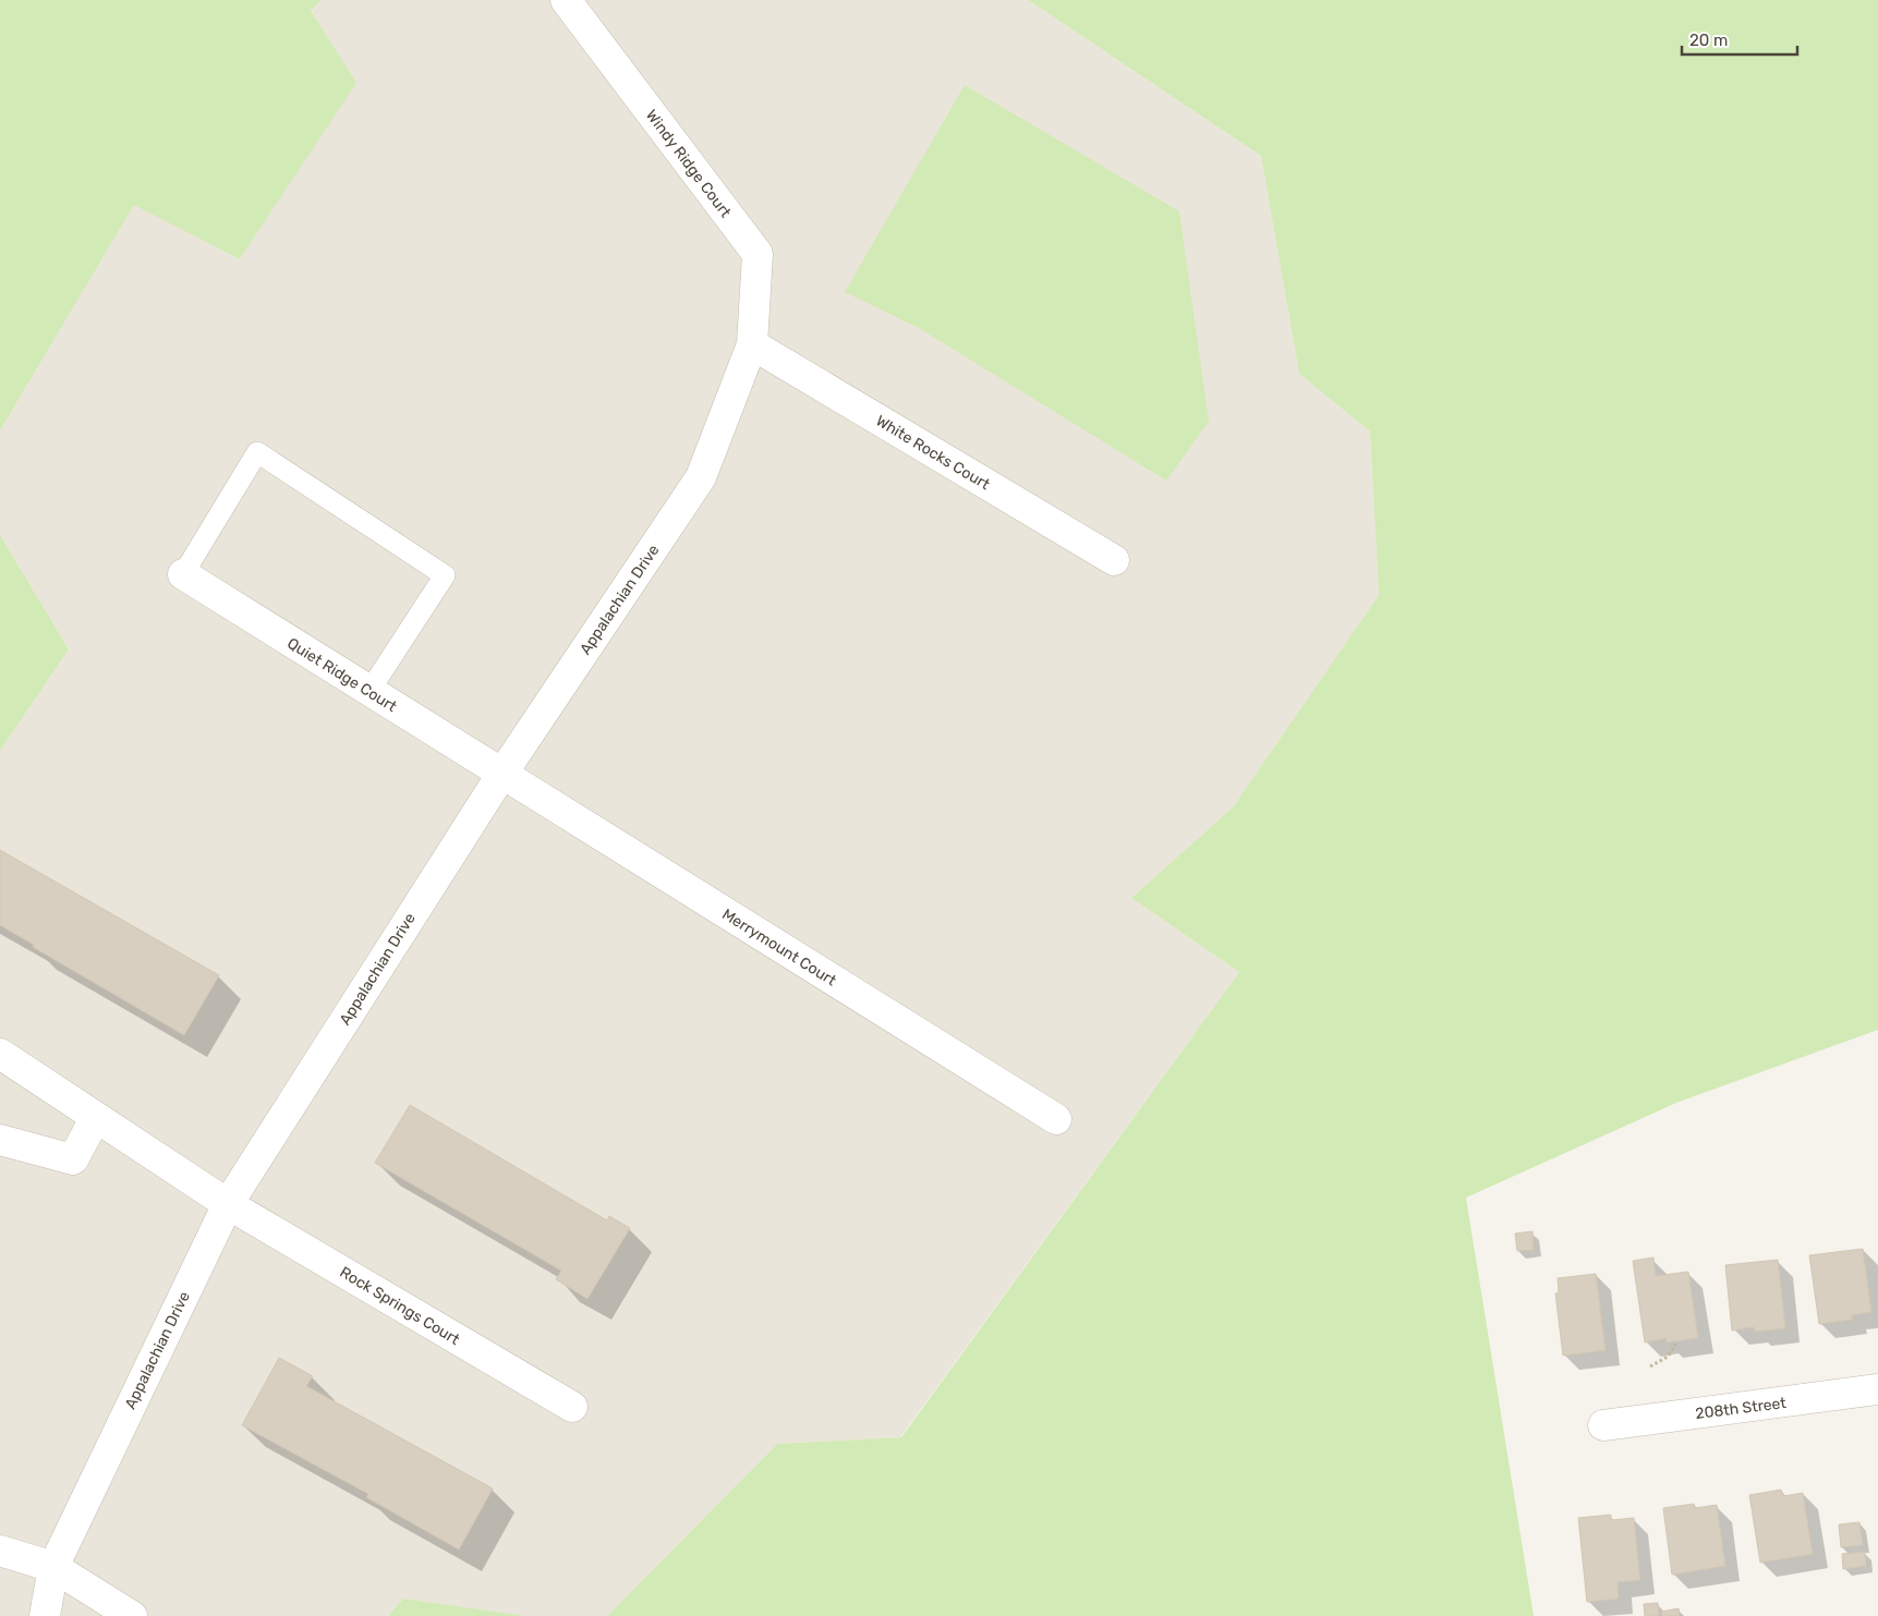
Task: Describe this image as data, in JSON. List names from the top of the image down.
{
  "streets": {
    "street": [
      "Windy Ridge Court",
      "White Rocks Court",
      "Appalachian Drive",
      "Quiet Ridge Court",
      "Merrymount Court",
      "Rock Springs Court",
      "208th Street"
    ]
  },
  "crossings": [
    ["Windy Ridge Court", "White Rocks Court"],
    ["Windy Ridge Court", "Appalachian Drive"],
    ["White Rocks Court", "Appalachian Drive"],
    ["Appalachian Drive", "Quiet Ridge Court"],
    ["Appalachian Drive", "Merrymount Court"],
    ["Appalachian Drive", "Rock Springs Court"],
    ["Quiet Ridge Court", "Merrymount Court"]
  ],
  "scale_bar": "20 m"
}
